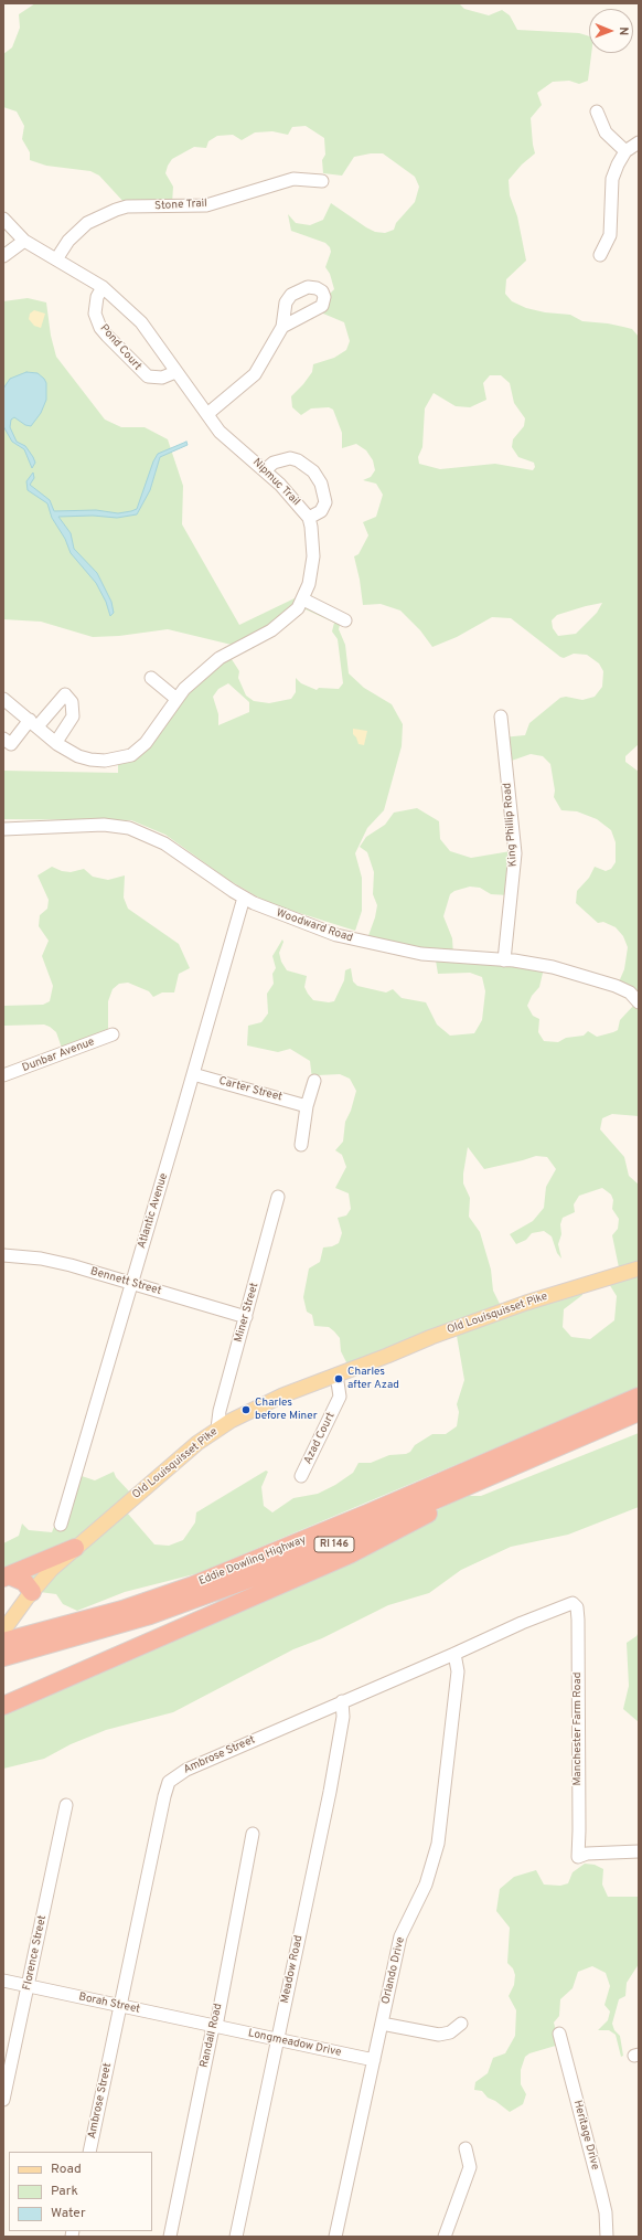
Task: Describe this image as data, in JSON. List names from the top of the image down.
{
  "streets": {
    "highway": ["RI 146", "Eddie Dowling Highway"],
    "main road": ["Old Louisquisset Pike"],
    "street": [
      "Stone Trail",
      "Pond Court",
      "Nipmuc Trail",
      "King Phillip Road",
      "Woodward Road",
      "Dunbar Avenue",
      "Carter Street",
      "Atlantic Avenue",
      "Bennett Street",
      "Miner Street",
      "Azad Court",
      "Manchester Farm Road",
      "Ambrose Street",
      "Florence Street",
      "Meadow Road",
      "Orlando Drive",
      "Borah Street",
      "Randall Road",
      "Longmeadow Drive",
      "Heritage Drive"
    ]
  },
  "crossings": [
    ["Stone Trail", "Nipmuc Trail"],
    ["Pond Court", "Nipmuc Trail"],
    ["King Phillip Road", "Woodward Road"],
    ["Woodward Road", "Atlantic Avenue"],
    ["Carter Street", "Atlantic Avenue"],
    ["Atlantic Avenue", "Bennett Street"],
    ["Bennett Street", "Miner Street"],
    ["Miner Street", "Old Louisquisset Pike"],
    ["Old Louisquisset Pike", "Azad Court"],
    ["Manchester Farm Road", "Ambrose Street"],
    ["Ambrose Street", "Meadow Road"],
    ["Ambrose Street", "Orlando Drive"],
    ["Ambrose Street", "Borah Street"],
    ["Florence Street", "Borah Street"],
    ["Meadow Road", "Longmeadow Drive"],
    ["Orlando Drive", "Longmeadow Drive"],
    ["Borah Street", "Randall Road"],
    ["Borah Street", "Longmeadow Drive"],
    ["Randall Road", "Longmeadow Drive"]
  ],
  "places": ["Charles after Azad", "Charles before Miner"],
  "legend": ["Road", "Park", "Water"],
  "north": "right"
}
